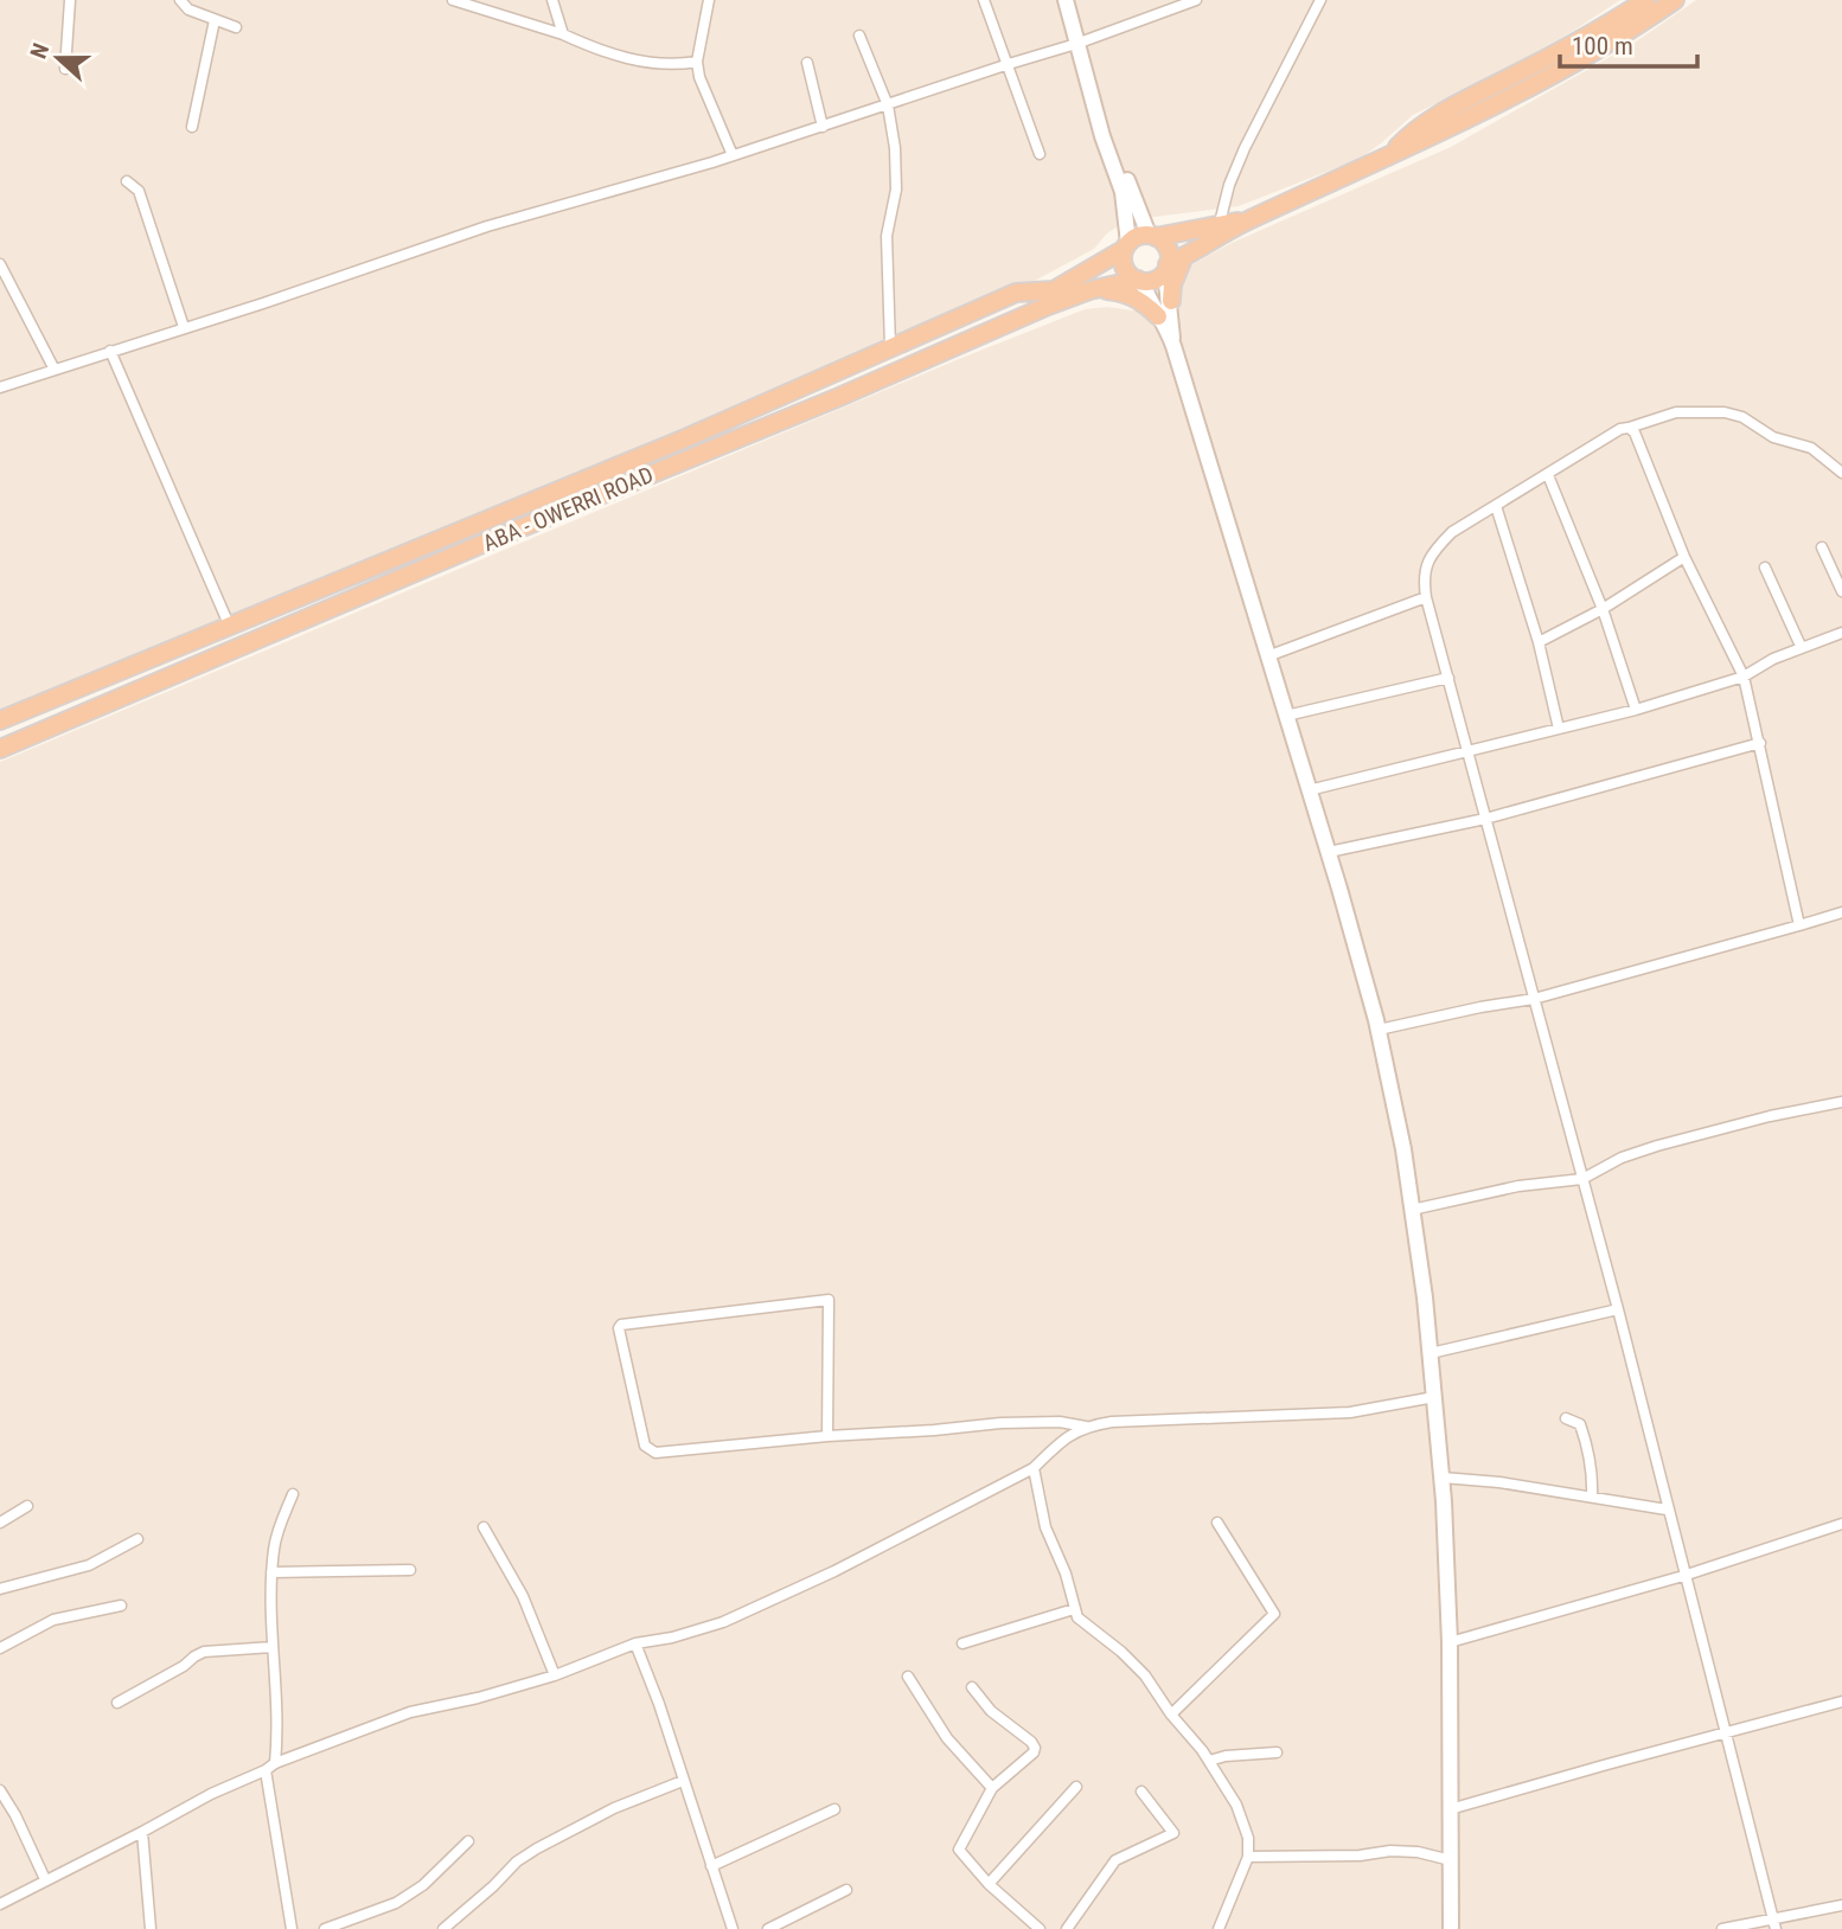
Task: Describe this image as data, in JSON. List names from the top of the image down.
{
  "streets": {
    "highway": ["ABA - OWERRI ROAD"]
  },
  "scale_bar": "100 m",
  "north": "left"
}
